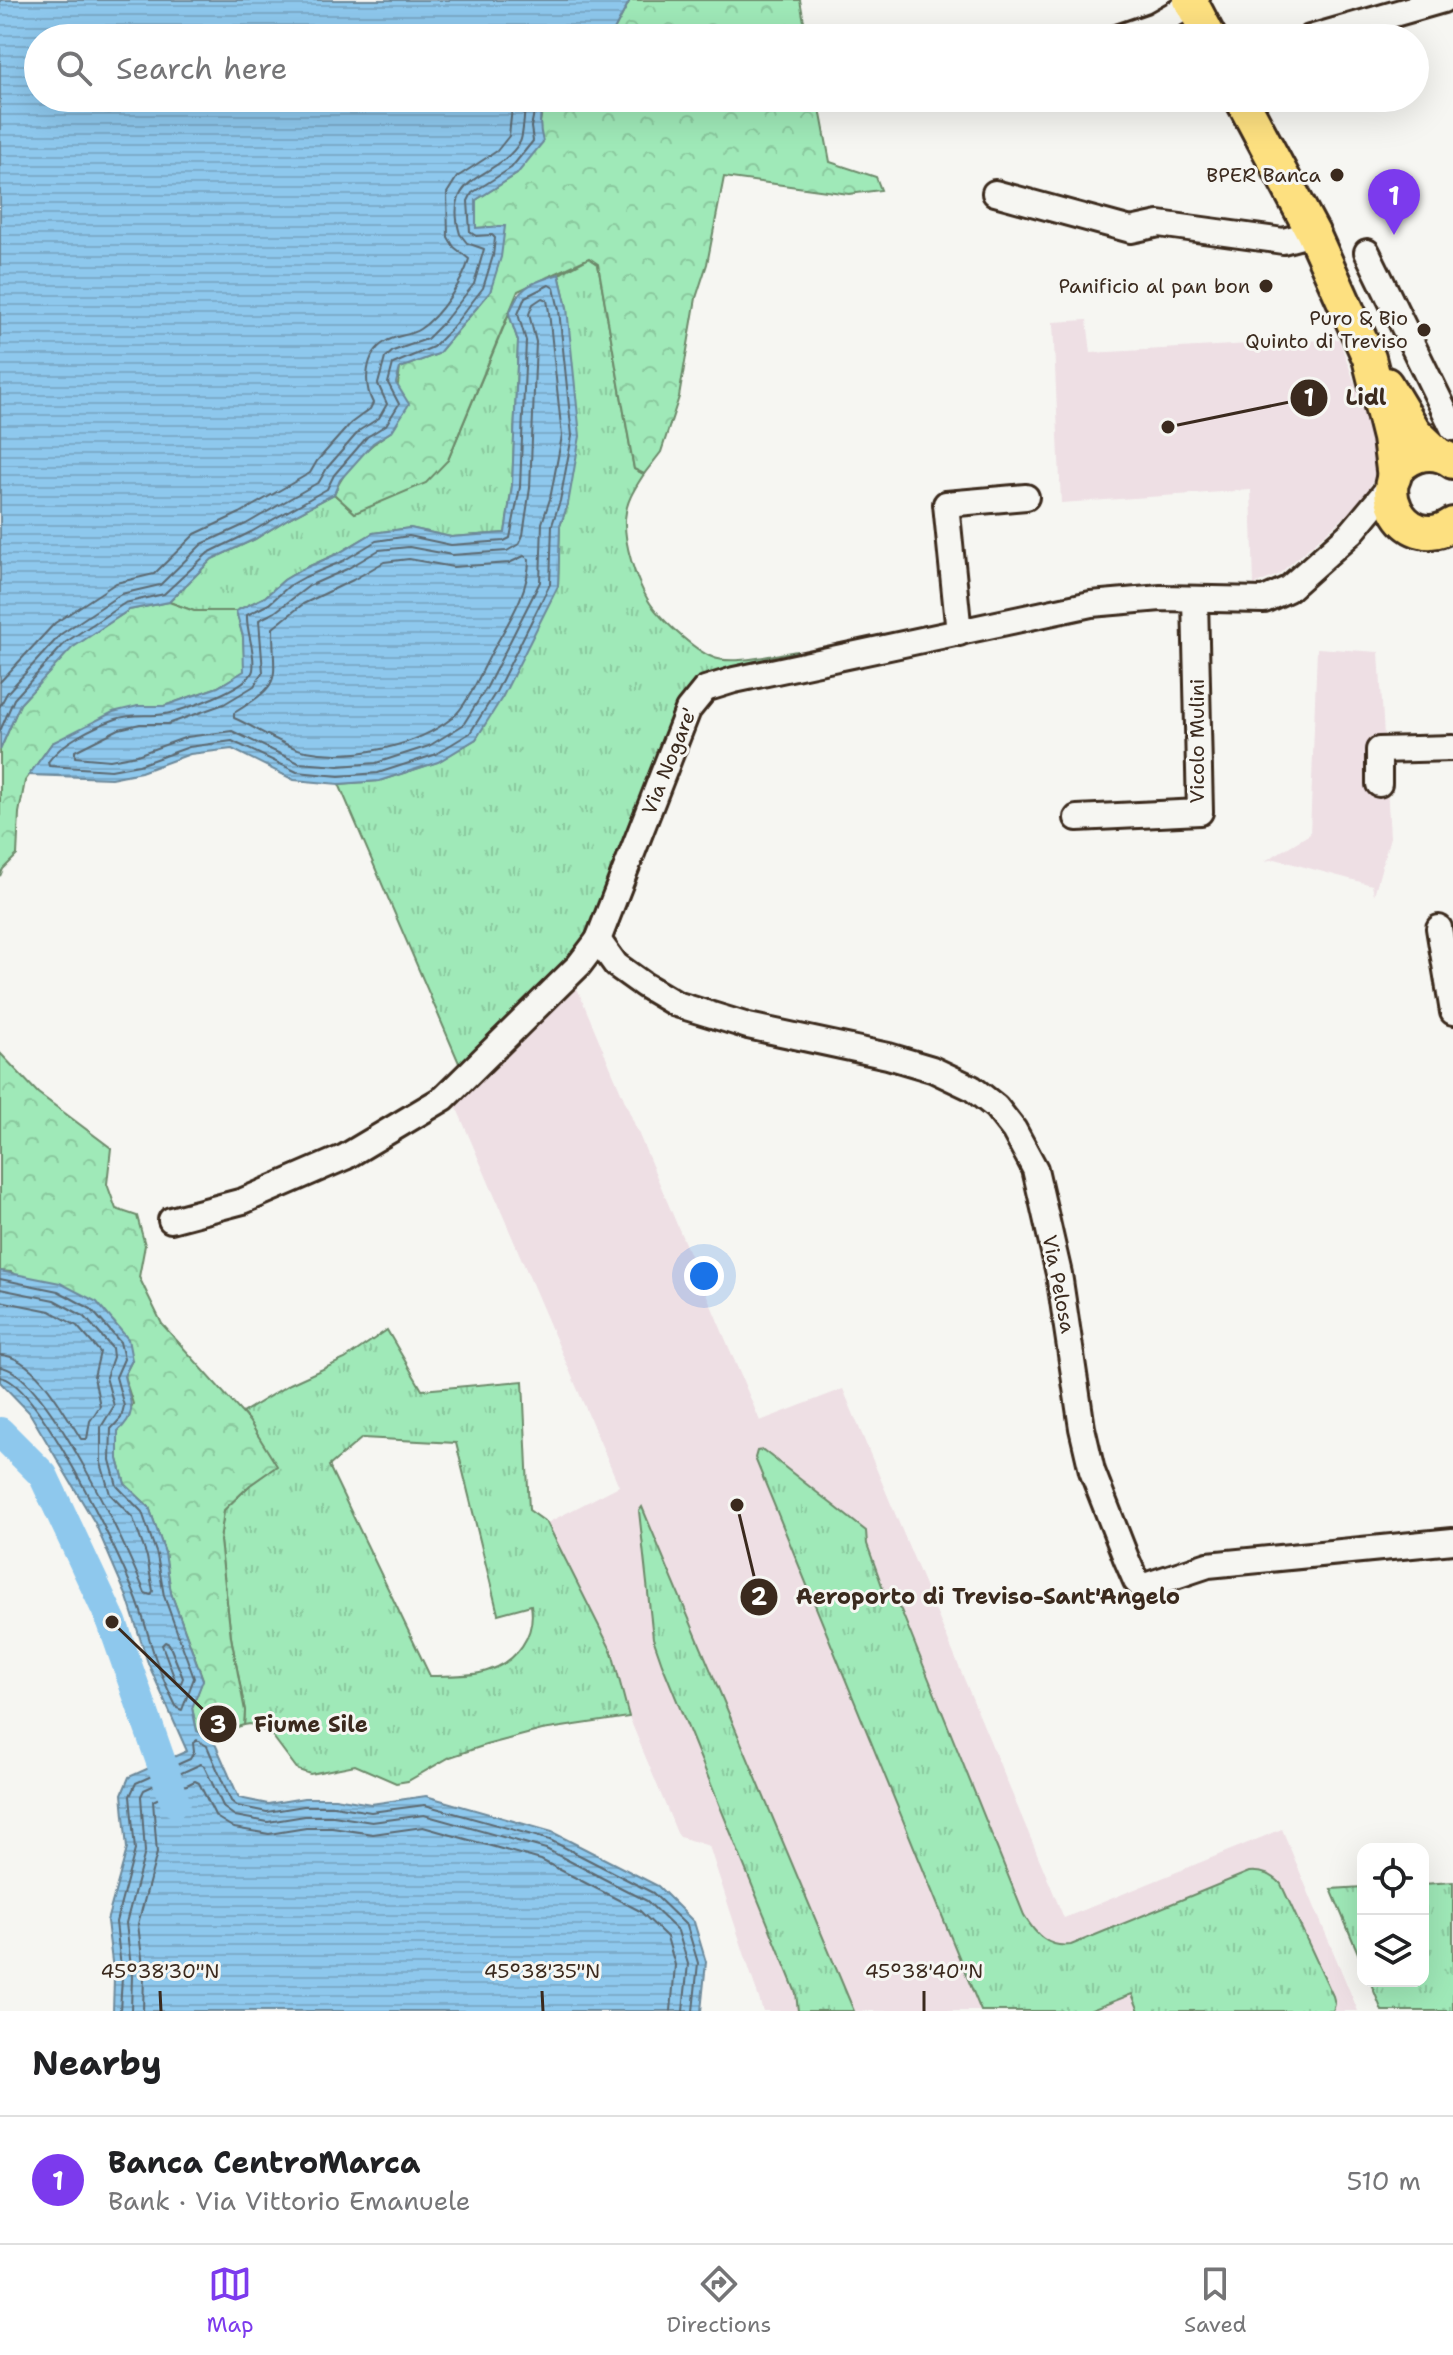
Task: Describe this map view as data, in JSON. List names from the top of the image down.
{
  "streets": {
    "street": ["Vicolo Mulini", "Via Nogare'", "Via Pelosa"]
  },
  "crossings": [
    ["Vicolo Mulini", "Via Nogare'"],
    ["Via Nogare'", "Via Pelosa"]
  ],
  "places": [
    "BPER Banca",
    "Panificio al pan bon",
    "Puro & Bio Quinto di Treviso",
    "Lidl",
    "Aeroporto di Treviso-Sant'Angelo",
    "Fiume Sile"
  ],
  "page": {
    "search": "Search here",
    "pins": "1",
    "heading": "Nearby",
    "list": [
      {
        "mark": "1",
        "name": "Banca CentroMarca",
        "note": "Bank · Via Vittorio Emanuele",
        "value": "510 m"
      }
    ],
    "nav": ["Map", "Directions", "Saved"]
  },
  "coordinates": ["45°38'30\"N", "45°38'35\"N", "45°38'40\"N"]
}
